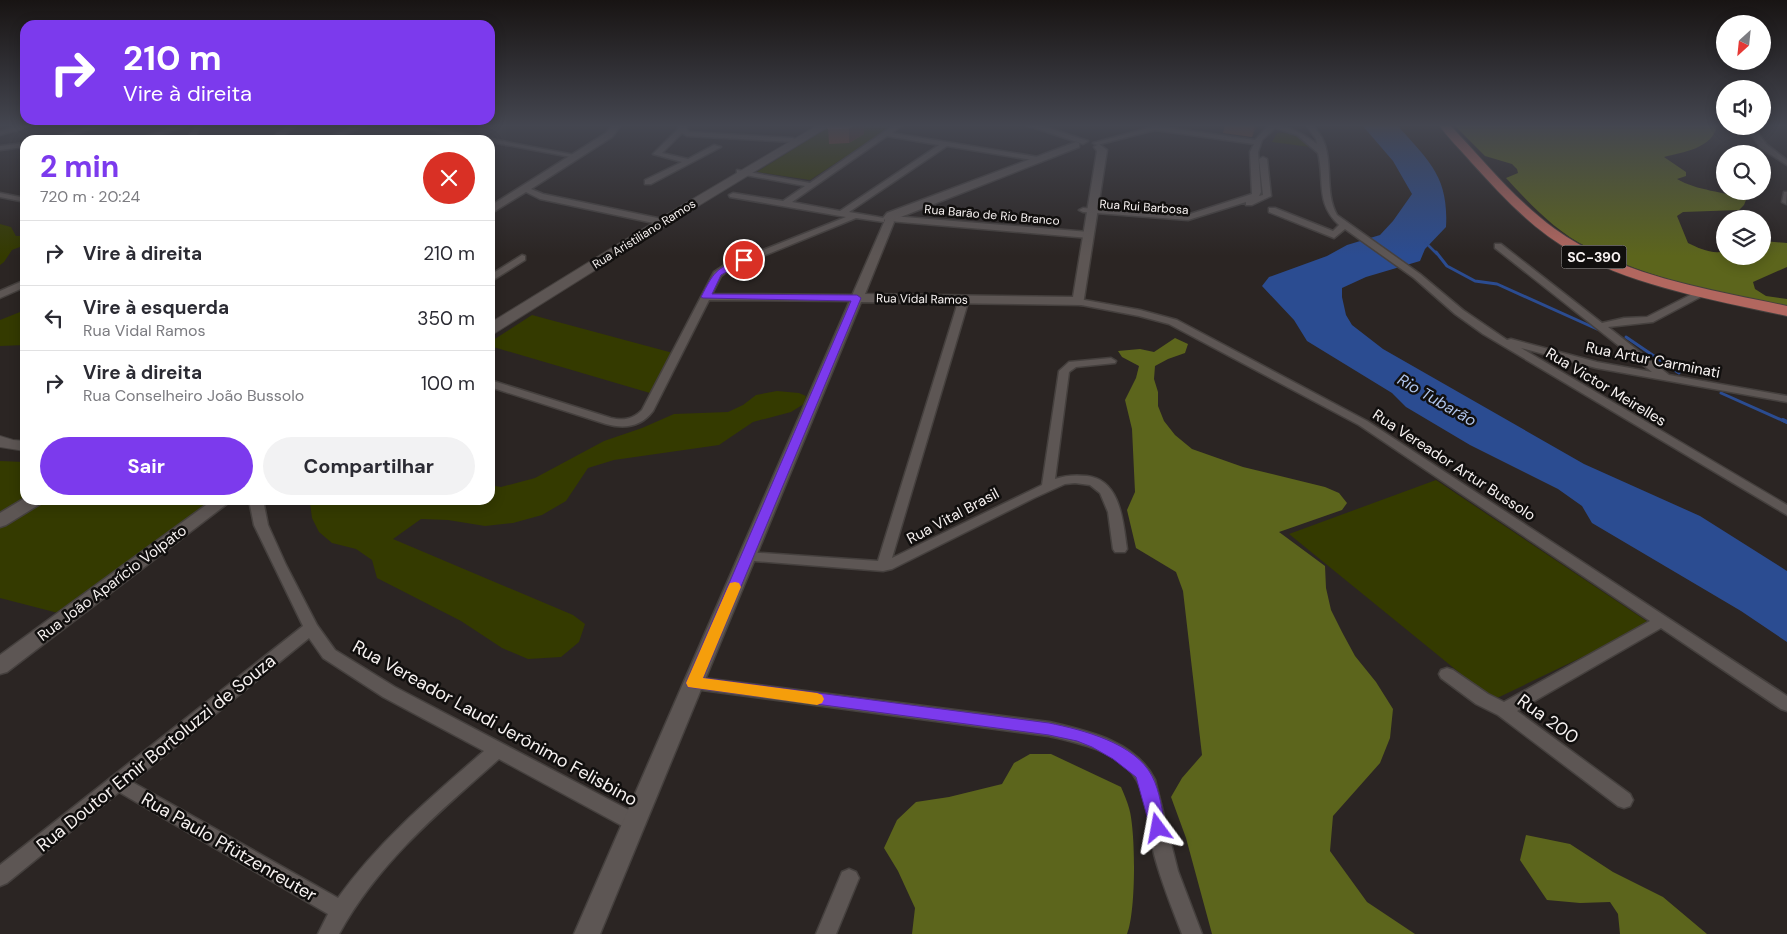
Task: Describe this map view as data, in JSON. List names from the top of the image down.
{
  "streets": {
    "main road": ["Rua Aristiliano Ramos", "SC-390"],
    "street": [
      "Rua Rui Barbosa",
      "Rua Barão de Rio Branco",
      "Rua Vidal Ramos",
      "Rua Artur Carminati",
      "Rua Victor Meirelles",
      "Rua Vereador Artur Bussolo",
      "Rua Vital Brasil",
      "Rua João Aparício Volpato",
      "Rua 200",
      "Rua Vereador Laudi Jerônimo Felisbino",
      "Rua Doutor Emir Bortoluzzi de Souza",
      "Rua Paulo Pfützenreuter"
    ]
  },
  "crossings": [
    ["Rua Vidal Ramos", "Rua Vereador Artur Bussolo"],
    ["Rua Artur Carminati", "Rua Victor Meirelles"],
    ["Rua Vereador Laudi Jerônimo Felisbino", "Rua Doutor Emir Bortoluzzi de Souza"],
    ["Rua Doutor Emir Bortoluzzi de Souza", "Rua Paulo Pfützenreuter"]
  ],
  "water": ["Rio Tubarão"],
  "north": "bottom left",
  "page": {
    "turn": ["210 m", "Vire à direita"],
    "heading": ["2 min", "720 m · 20:24"],
    "list": [
      {
        "name": "Vire à direita",
        "value": "210 m"
      },
      {
        "name": "Vire à esquerda",
        "note": "Rua Vidal Ramos",
        "value": "350 m"
      },
      {
        "name": "Vire à direita",
        "note": "Rua Conselheiro João Bussolo",
        "value": "100 m"
      }
    ],
    "buttons": ["Sair", "Compartilhar"]
  }
}
